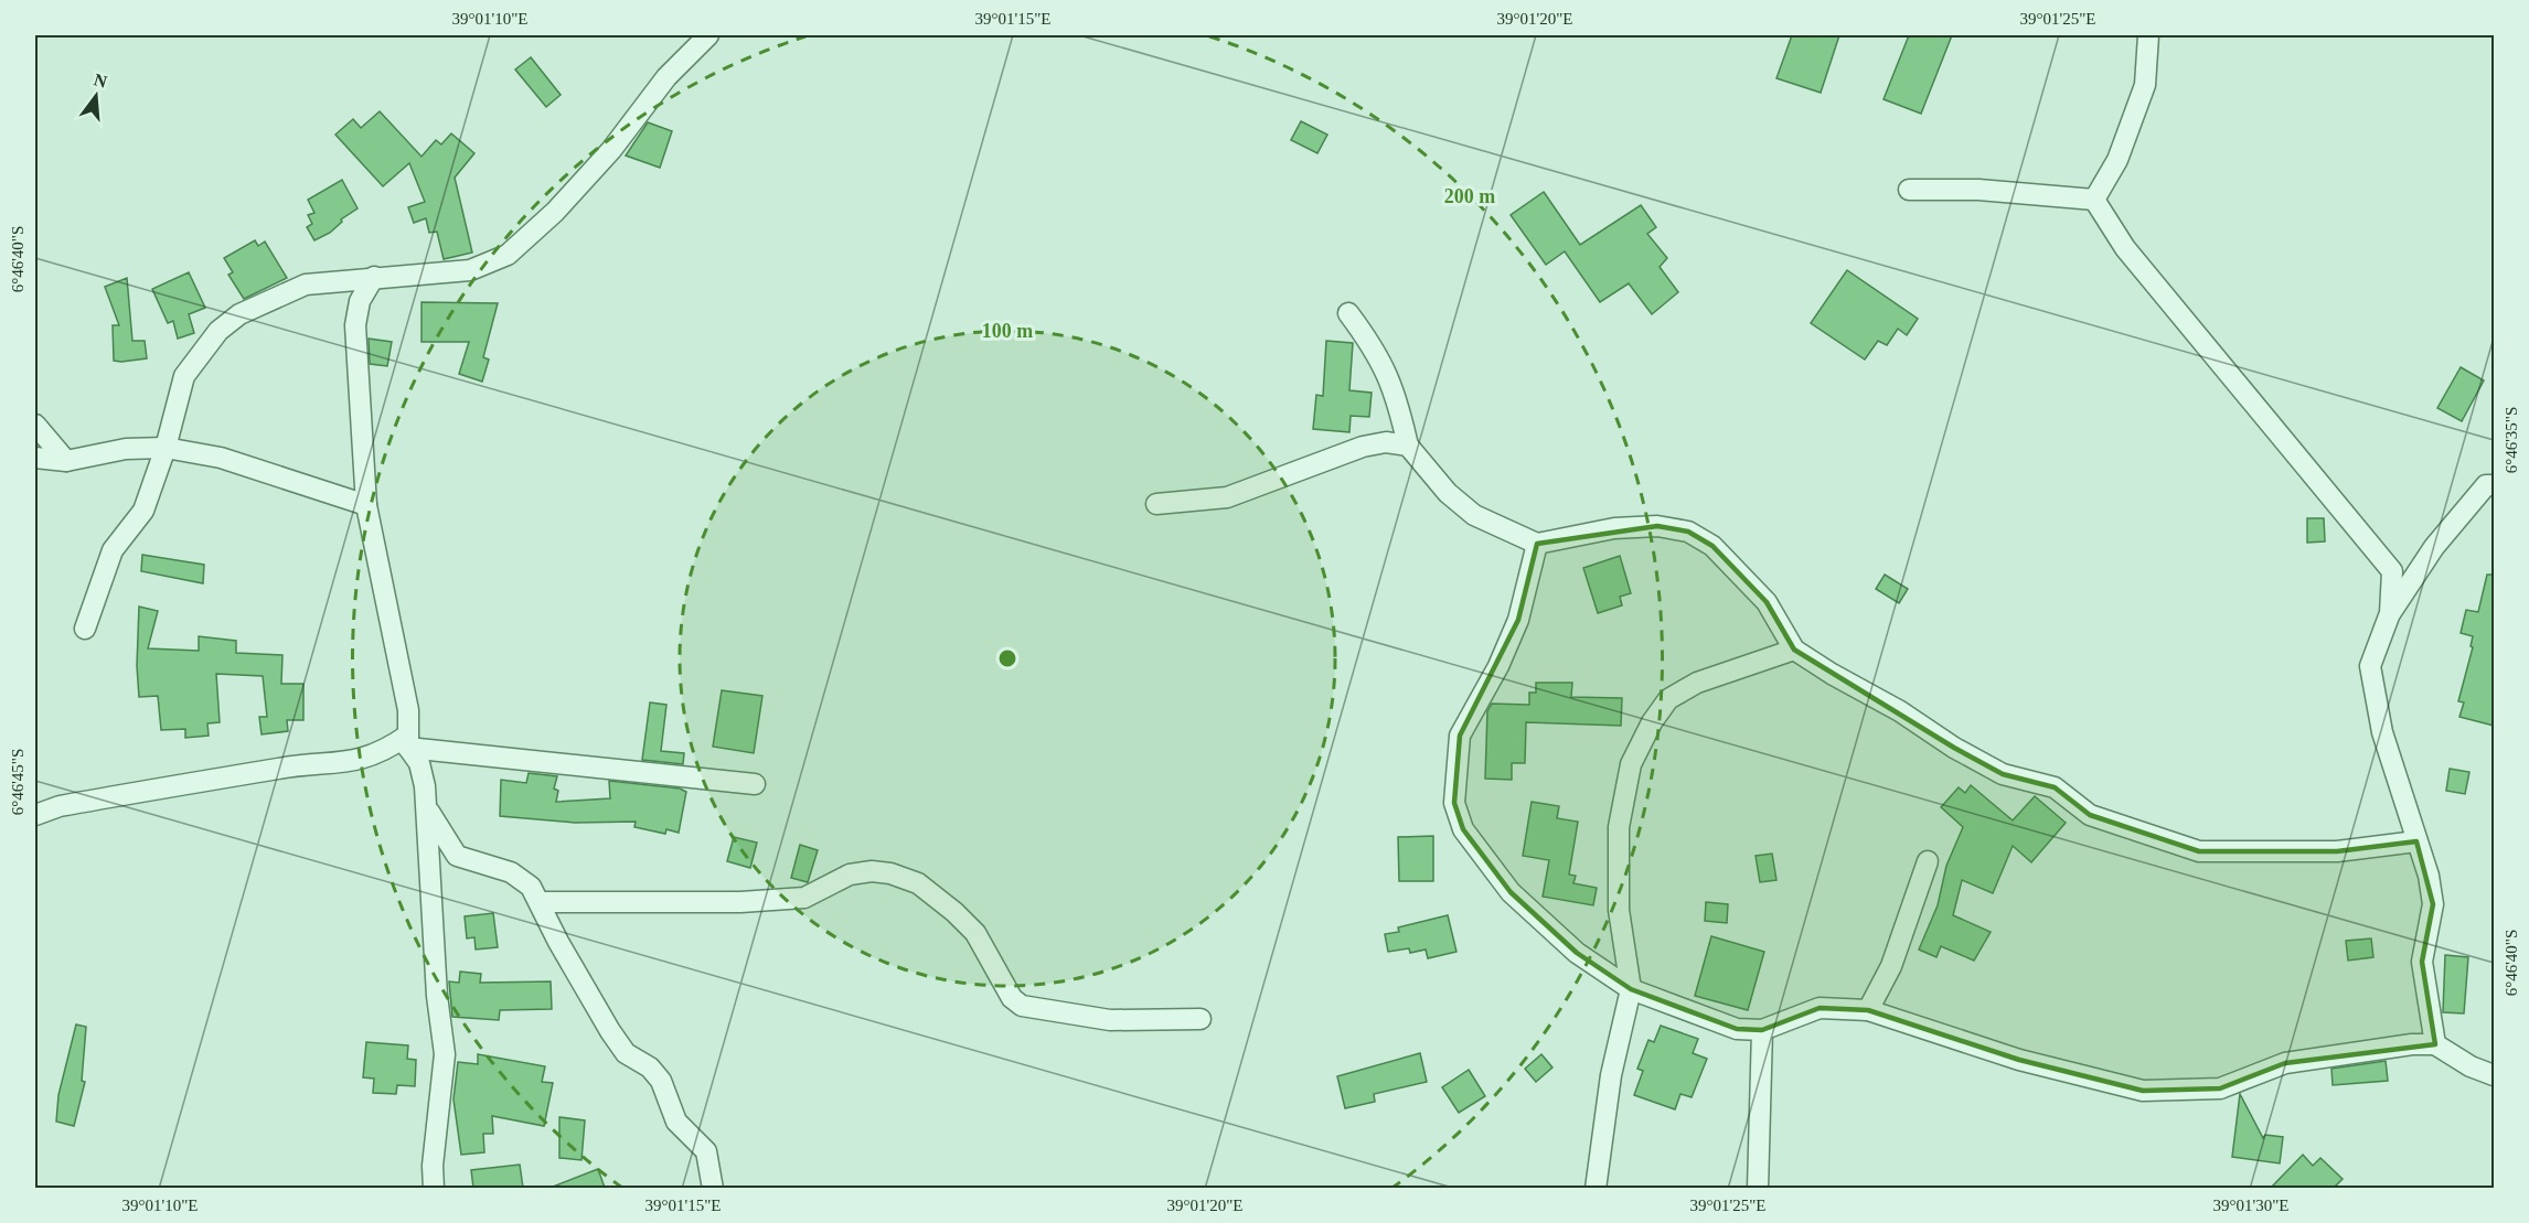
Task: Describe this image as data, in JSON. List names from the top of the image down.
{
  "north": "top",
  "coordinates": [
    "39°01'10\"E",
    "39°01'15\"E",
    "39°01'20\"E",
    "39°01'25\"E",
    "6°46'40\"S",
    "6°46'35\"S",
    "6°46'45\"S",
    "39°01'30\"E"
  ],
  "rings": ["200 m", "100 m"]
}
